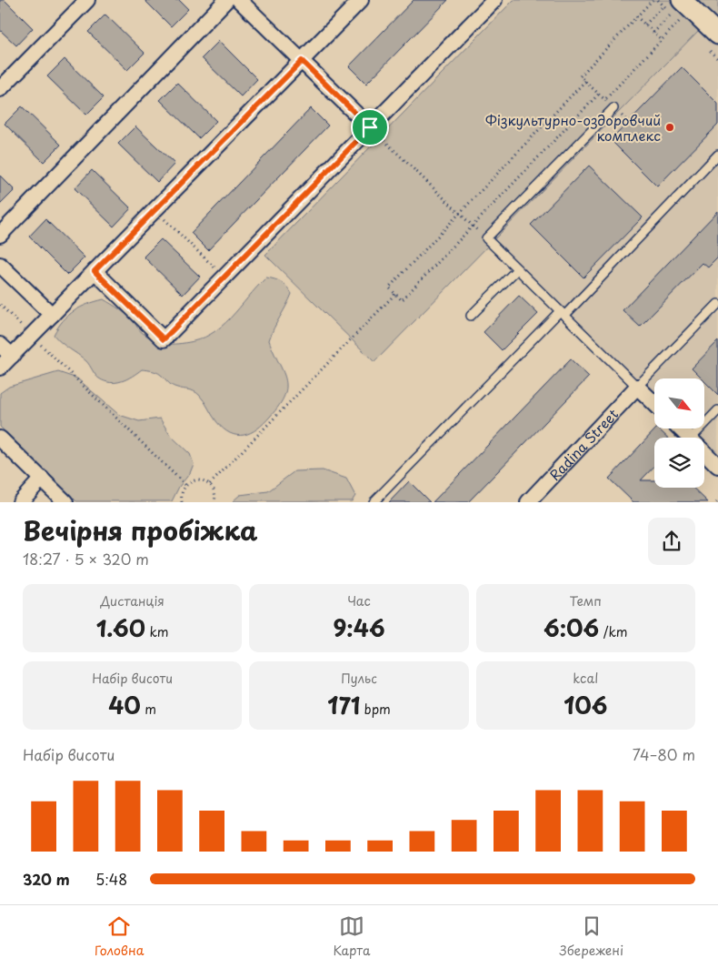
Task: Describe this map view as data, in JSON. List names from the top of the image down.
{
  "streets": {
    "street": ["Radina Street"]
  },
  "places": ["Фізкультурно-оздоровчий комплекс"],
  "north": "bottom right",
  "page": {
    "heading": ["Вечірня пробіжка", "18:27 · 5 × 320 m"],
    "stats": [
      ["Дистанція", "1.60 km"],
      ["Час", "9:46"],
      ["Темп", "6:06 /km"],
      ["Набір висоти", "40 m"],
      ["Пульс", "171 bpm"],
      ["kcal", "106"]
    ],
    "chart": ["Набір висоти", "74–80 m"],
    "list": [
      {
        "name": "320 m",
        "note": "5:48"
      }
    ],
    "tabs": ["Головна", "Карта", "Збережені"]
  }
}
